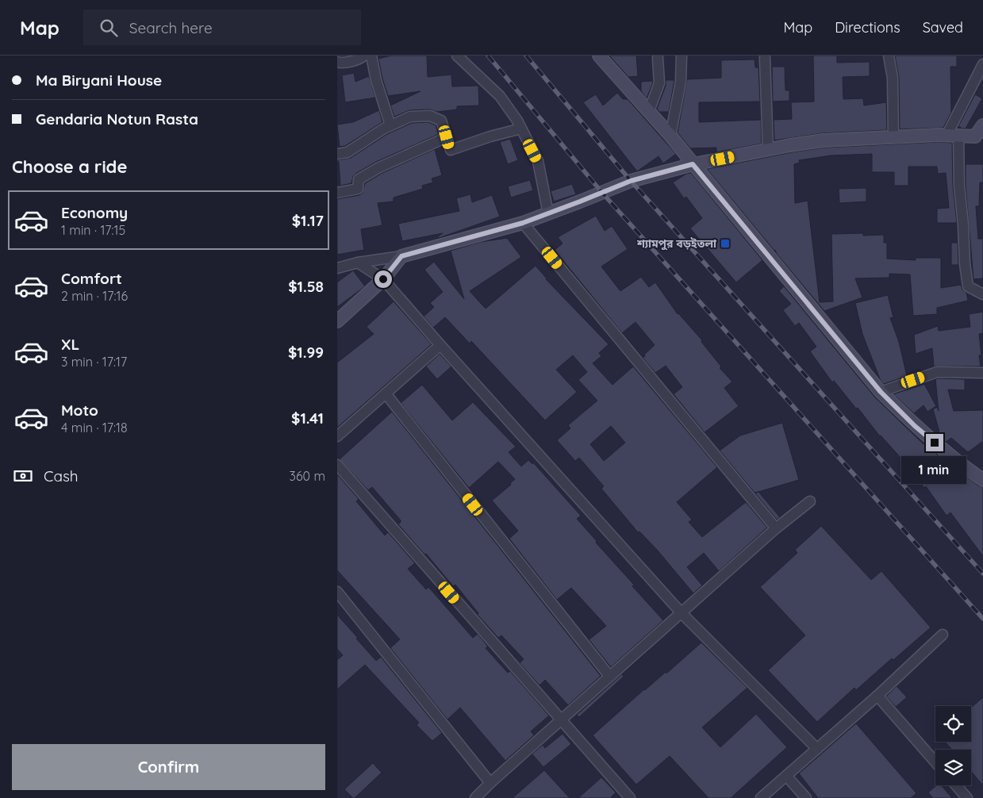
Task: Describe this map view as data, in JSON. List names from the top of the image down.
{
  "places": {
    "transit": ["শ্যামপুর বড়ইতলা"]
  },
  "page": {
    "header": "Map",
    "search": "Search here",
    "nav": ["Map", "Directions", "Saved"],
    "banner": ["Ma Biryani House", "Gendaria Notun Rasta"],
    "heading": "Choose a ride",
    "list": [
      {
        "name": "Economy",
        "note": "1 min · 17:15",
        "value": "$1.17"
      },
      {
        "name": "Comfort",
        "note": "2 min · 17:16",
        "value": "$1.58"
      },
      {
        "name": "XL",
        "note": "3 min · 17:17",
        "value": "$1.99"
      },
      {
        "name": "Moto",
        "note": "4 min · 17:18",
        "value": "$1.41"
      }
    ],
    "pay": ["Cash", "360 m"],
    "bubble": "1 min",
    "buttons": "Confirm"
  }
}
